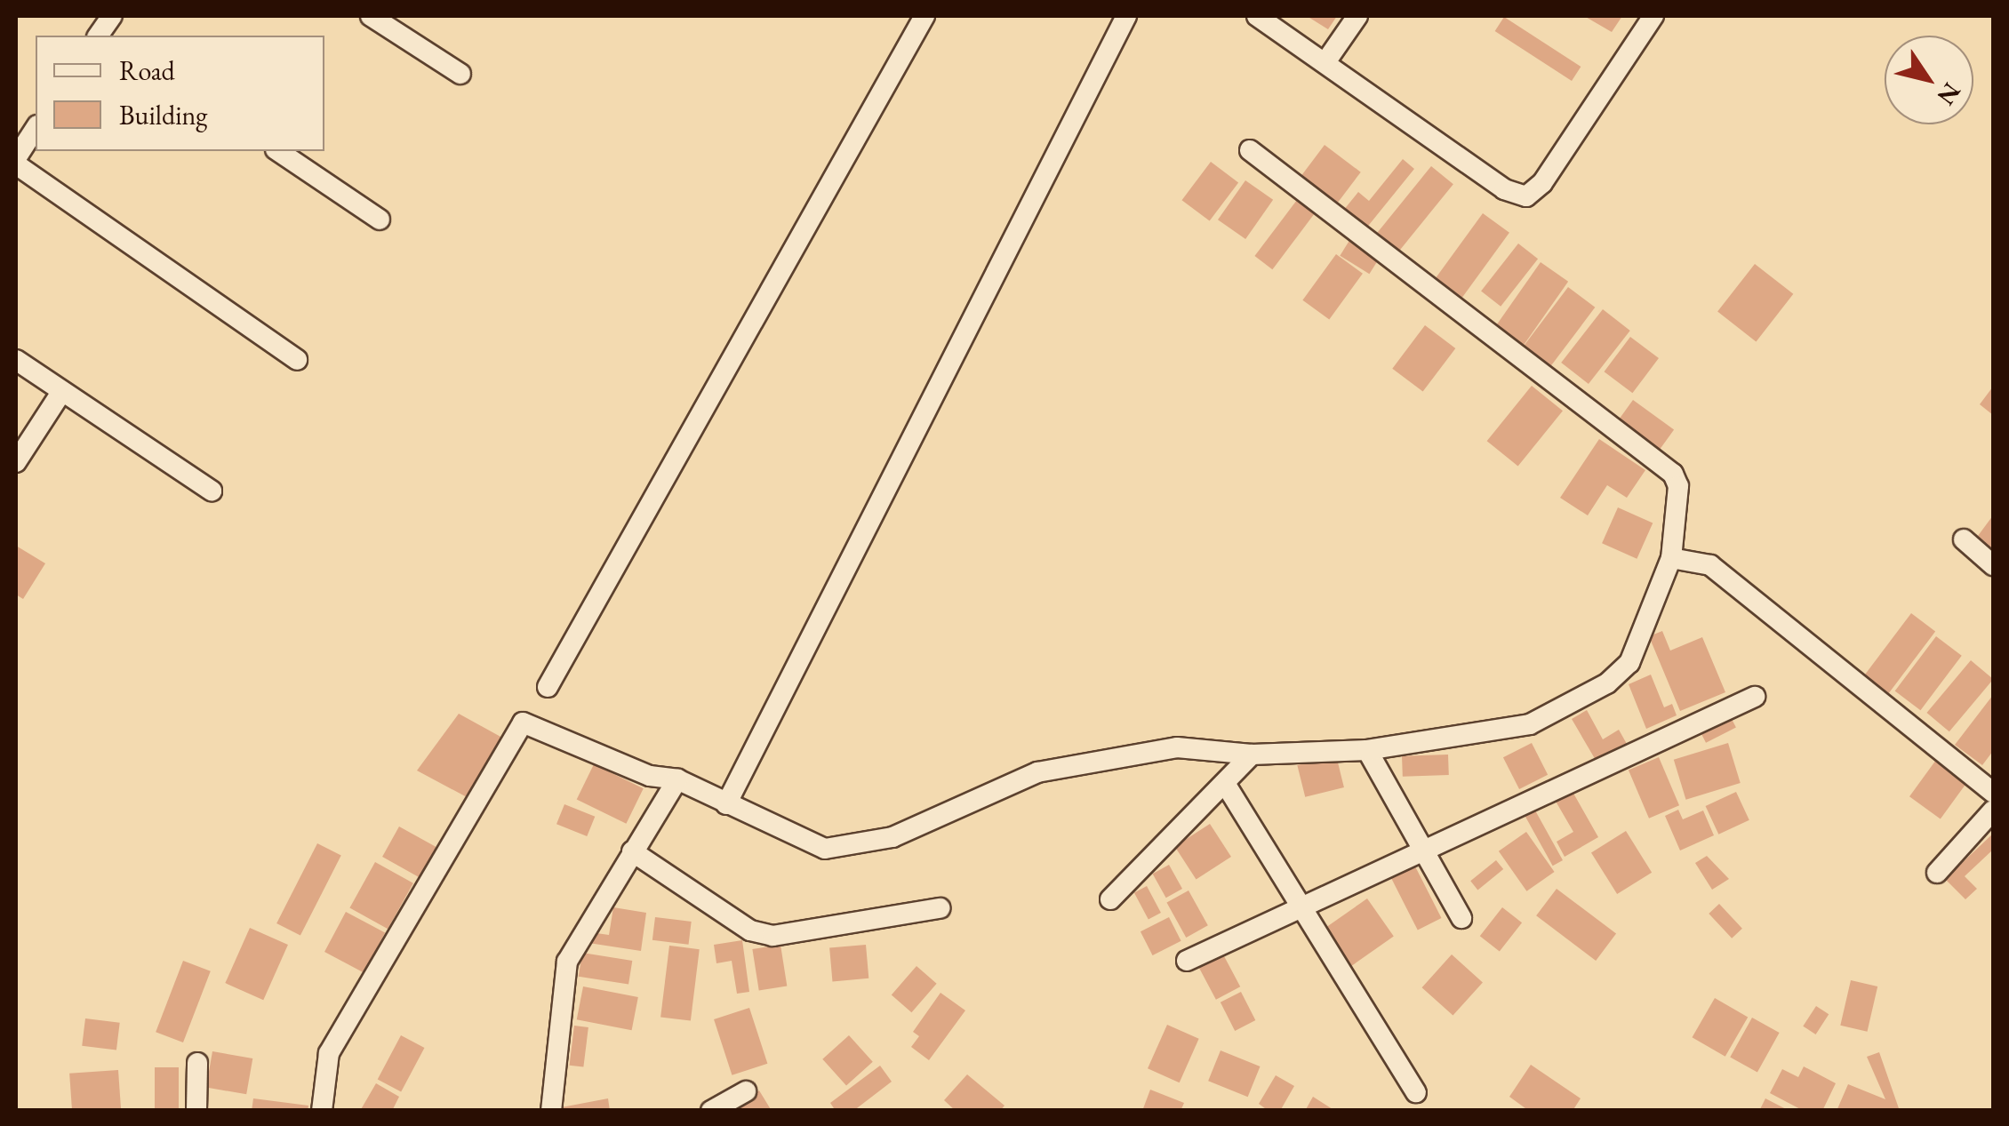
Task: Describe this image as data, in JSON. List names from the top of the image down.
{
  "legend": ["Road", "Building"],
  "north": "bottom right"
}
